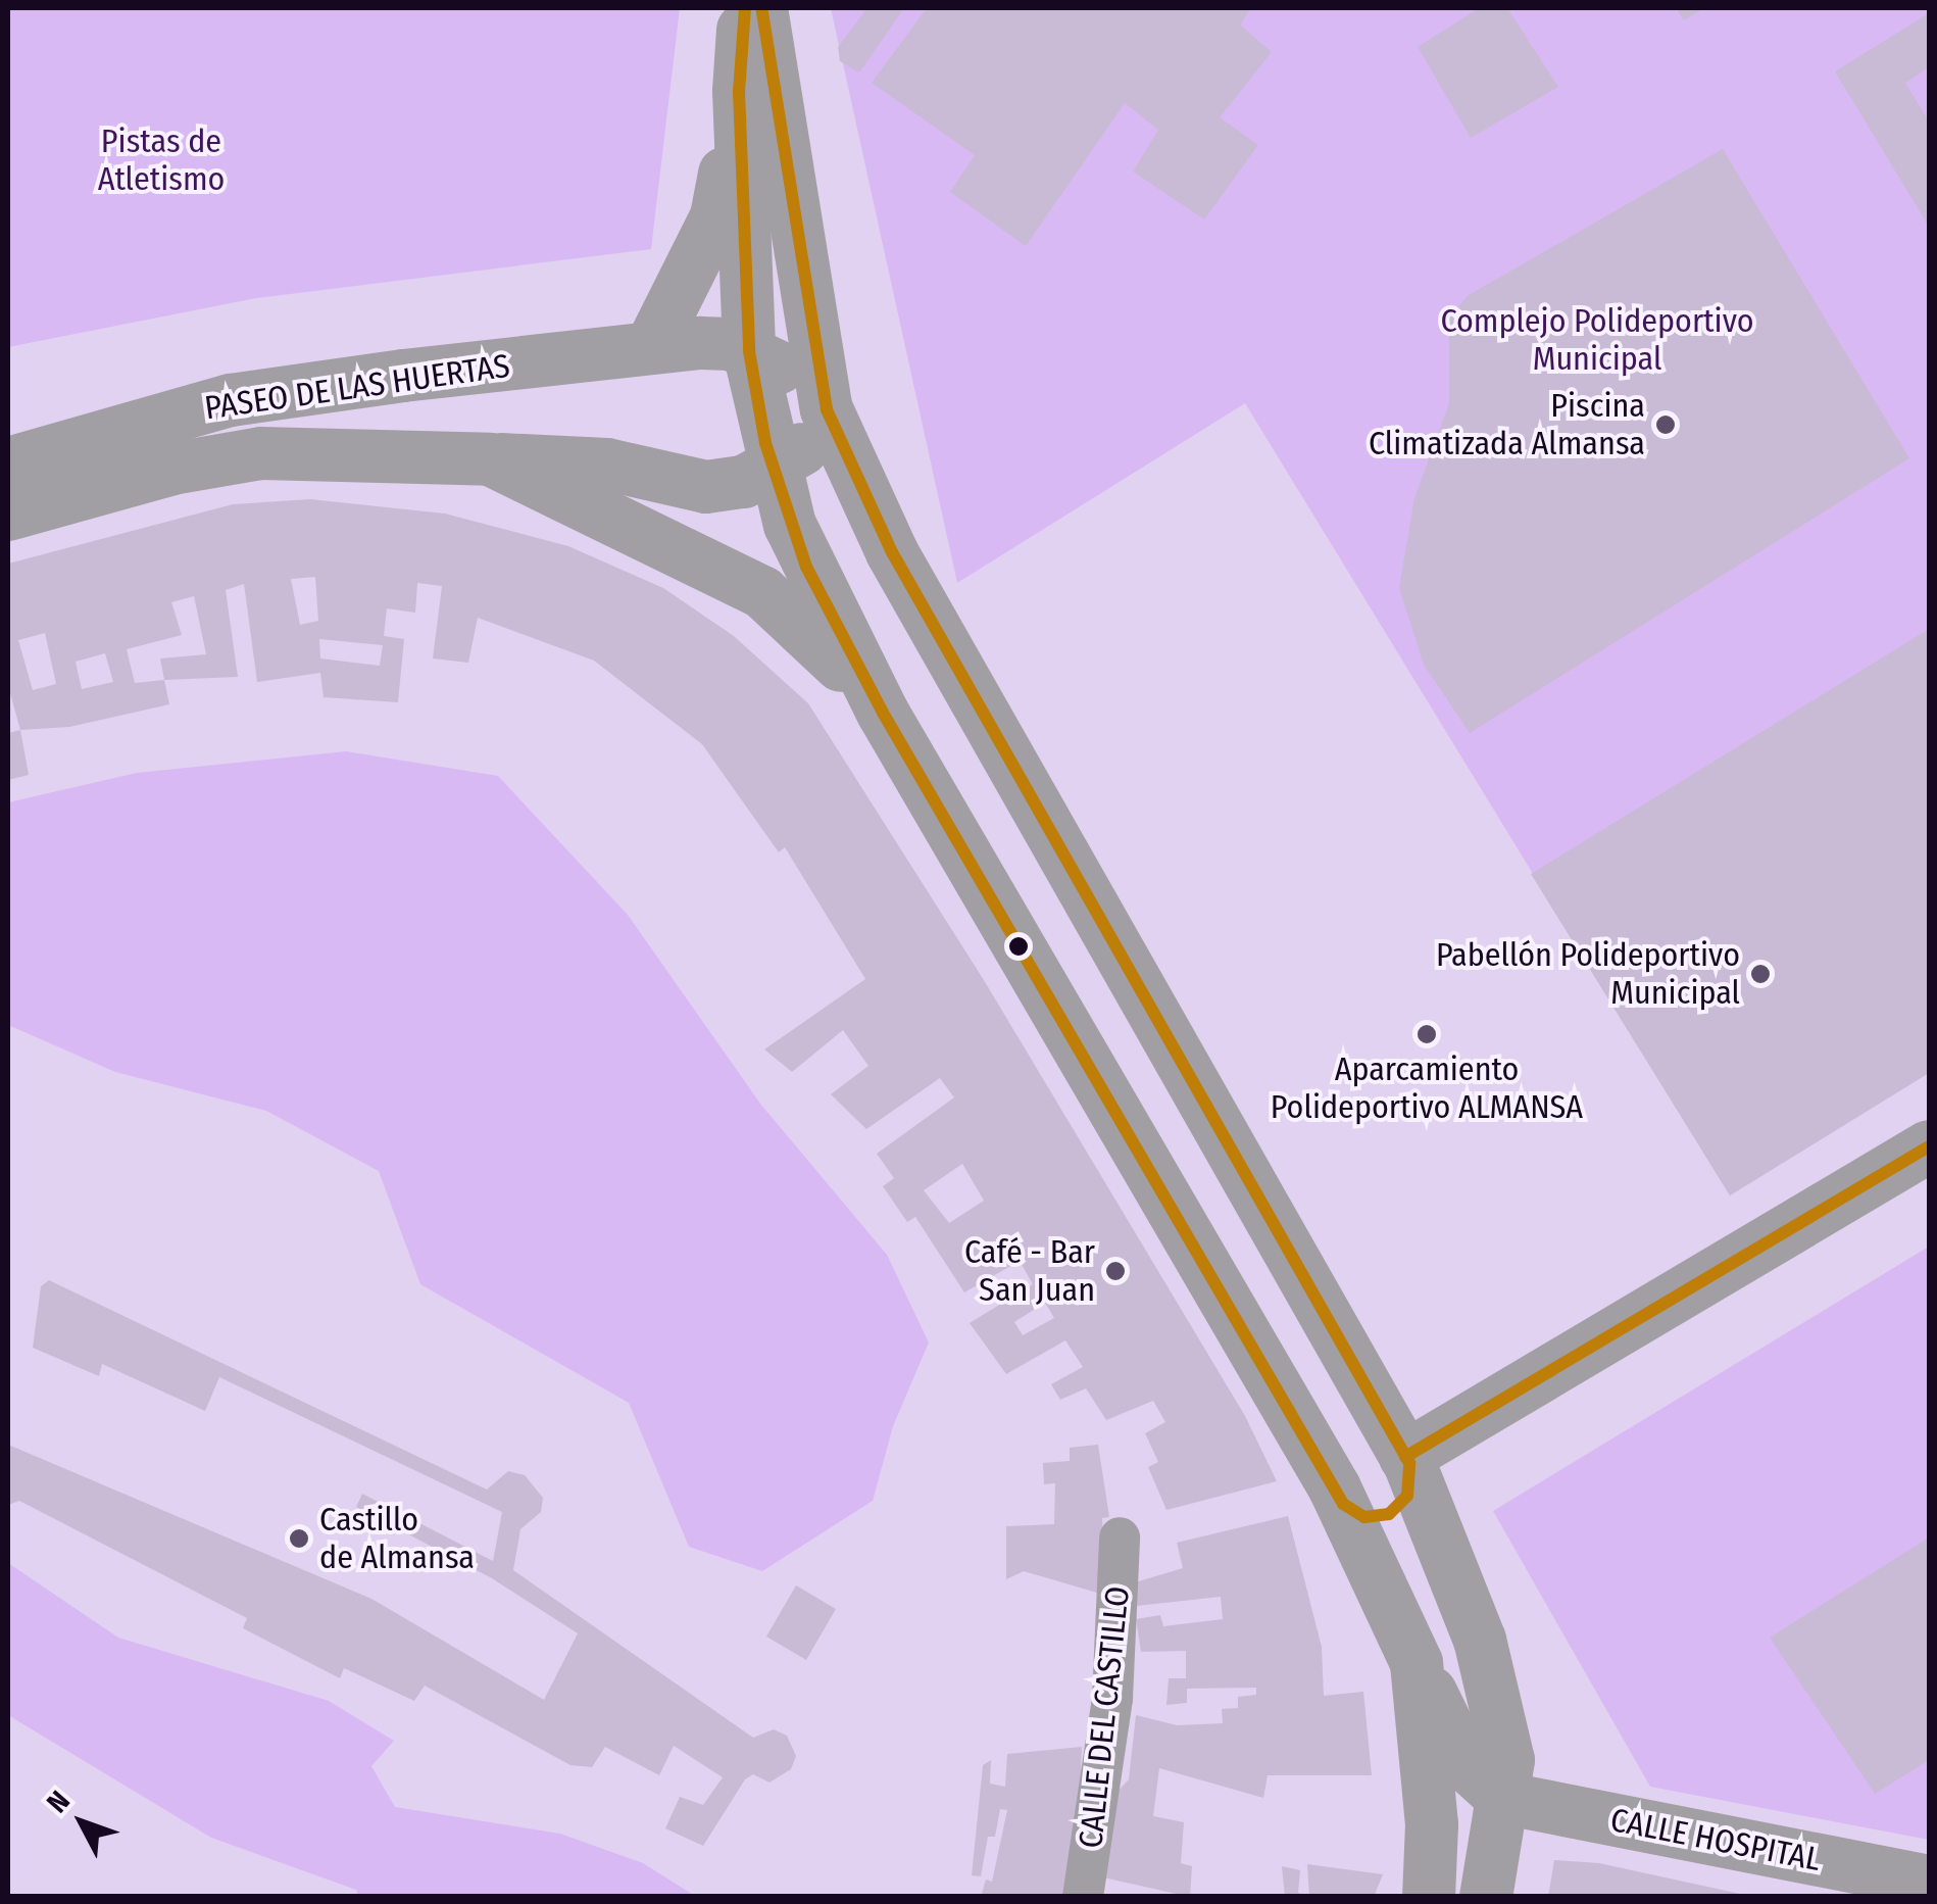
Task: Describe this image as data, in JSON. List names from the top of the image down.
{
  "streets": {
    "street": ["PASEO DE LAS HUERTAS", "CALLE DEL CASTILLO", "CALLE HOSPITAL"]
  },
  "parks": ["Pistas de Atletismo", "Complejo Polideportivo Municipal"],
  "places": [
    "Piscina Climatizada Almansa",
    "Pabellón Polideportivo Municipal",
    "Aparcamiento Polideportivo ALMANSA",
    "Café - Bar San Juan",
    "Castillo de Almansa"
  ],
  "north": "top left"
}
